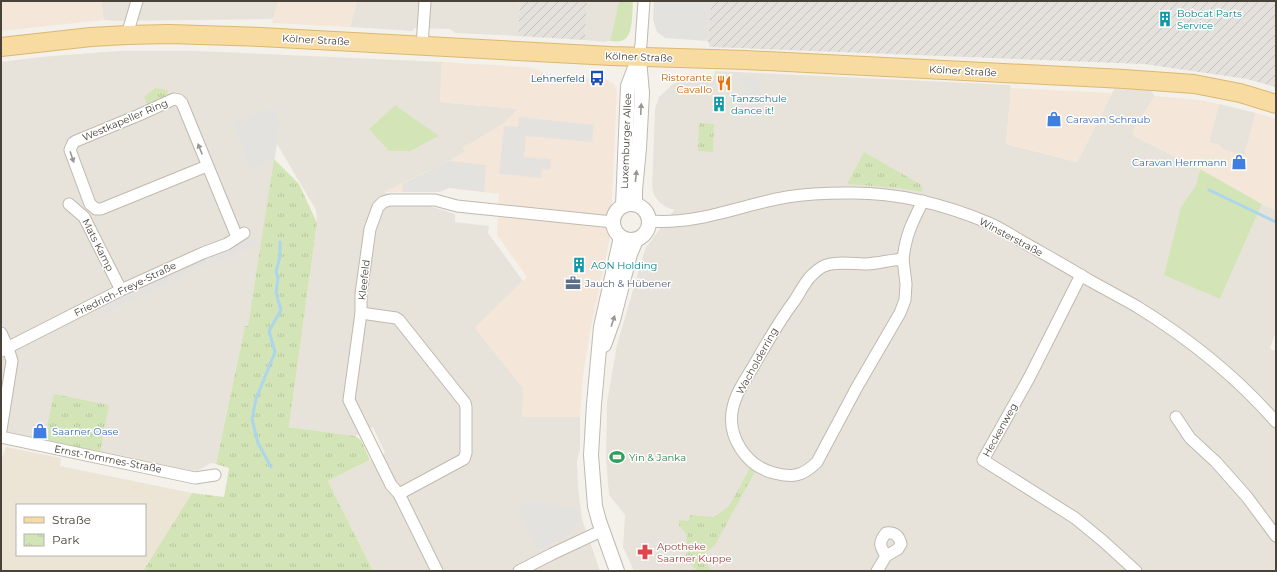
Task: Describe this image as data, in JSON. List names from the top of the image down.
{
  "streets": {
    "main road": ["Kölner Straße"],
    "street": [
      "Westkapeller Ring",
      "Luxemburger Allee",
      "Winsterstraße",
      "Mats Kamp",
      "Kleefeld",
      "Friedrich-Freye-Straße",
      "Wacholderring",
      "Heckenweg",
      "Ernst-Tommes-Straße"
    ]
  },
  "crossings": [
    ["Kölner Straße", "Luxemburger Allee"],
    ["Westkapeller Ring", "Friedrich-Freye-Straße"],
    ["Luxemburger Allee", "Winsterstraße"],
    ["Luxemburger Allee", "Kleefeld"],
    ["Winsterstraße", "Kleefeld"],
    ["Winsterstraße", "Wacholderring"],
    ["Winsterstraße", "Heckenweg"],
    ["Mats Kamp", "Friedrich-Freye-Straße"]
  ],
  "places": {
    "building": ["Bobcat Parts Service", "Tanzschule dance it!", "AON Holding"],
    "bus stop": ["Lehnerfeld"],
    "restaurant": ["Ristorante Cavallo"],
    "shop": ["Caravan Schraub", "Caravan Herrmann", "Saarner Oase"],
    "office": ["Jauch & Hübener"],
    "sports": ["Yin & Janka"],
    "pharmacy": ["Apotheke Saarner Kuppe"]
  },
  "legend": ["Straße", "Park"]
}
